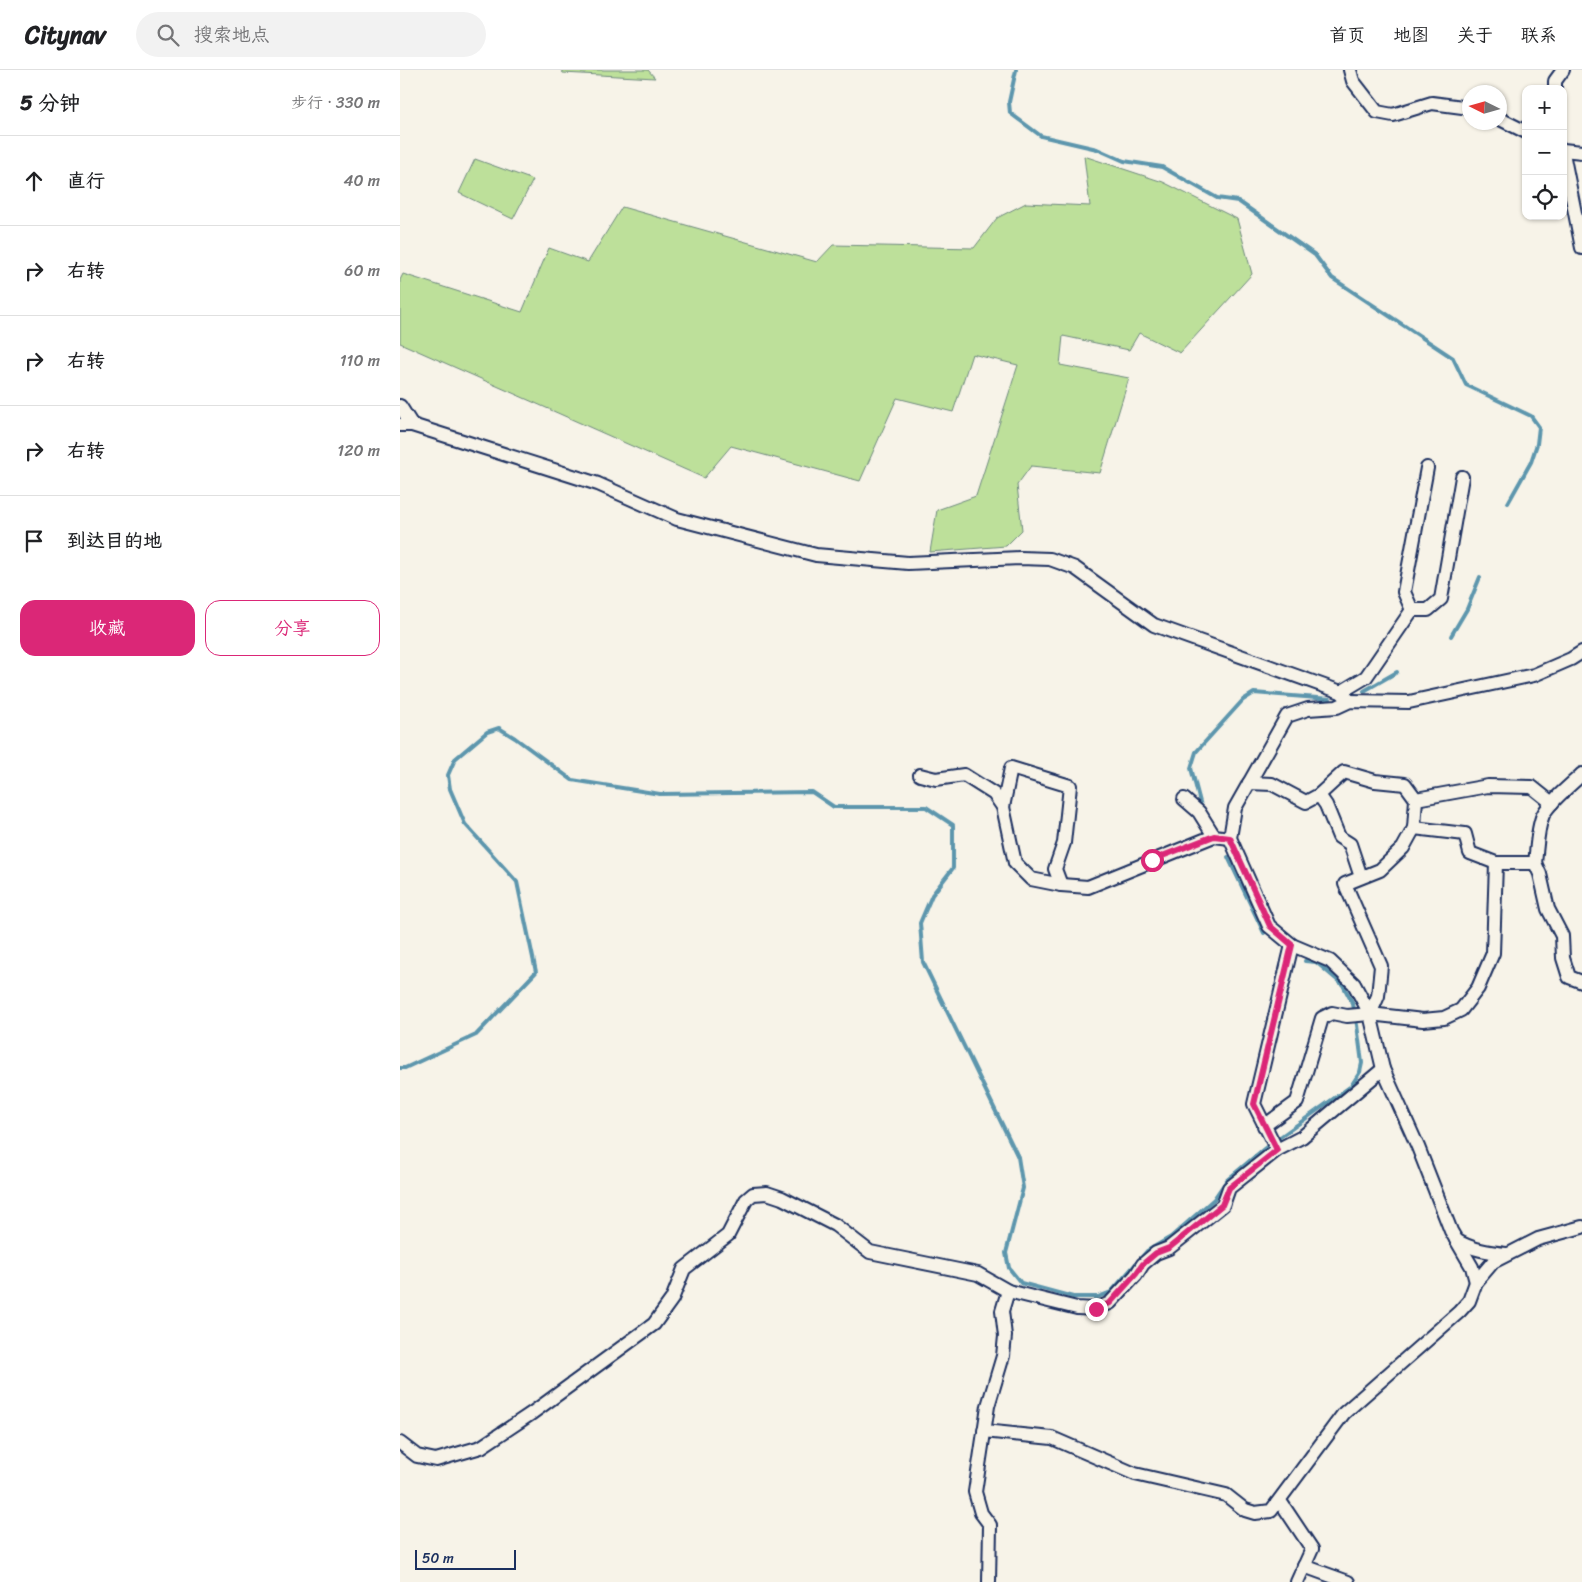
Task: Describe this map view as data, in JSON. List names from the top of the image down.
{
  "scale_bar": "50 m",
  "north": "left",
  "page": {
    "header": "Citynav",
    "search": "搜索地点",
    "nav": [
      "首页",
      "地图",
      "关于",
      "联系"
    ],
    "heading": ["5 分钟", "步行 · 330 m"],
    "map_buttons": ["+", "−"],
    "list": [
      ["直行", "40 m"],
      ["右转", "60 m"],
      ["右转", "110 m"],
      ["右转", "120 m"],
      "到达目的地"
    ],
    "buttons": ["收藏", "分享"],
    "scale": "50 m"
  }
}
